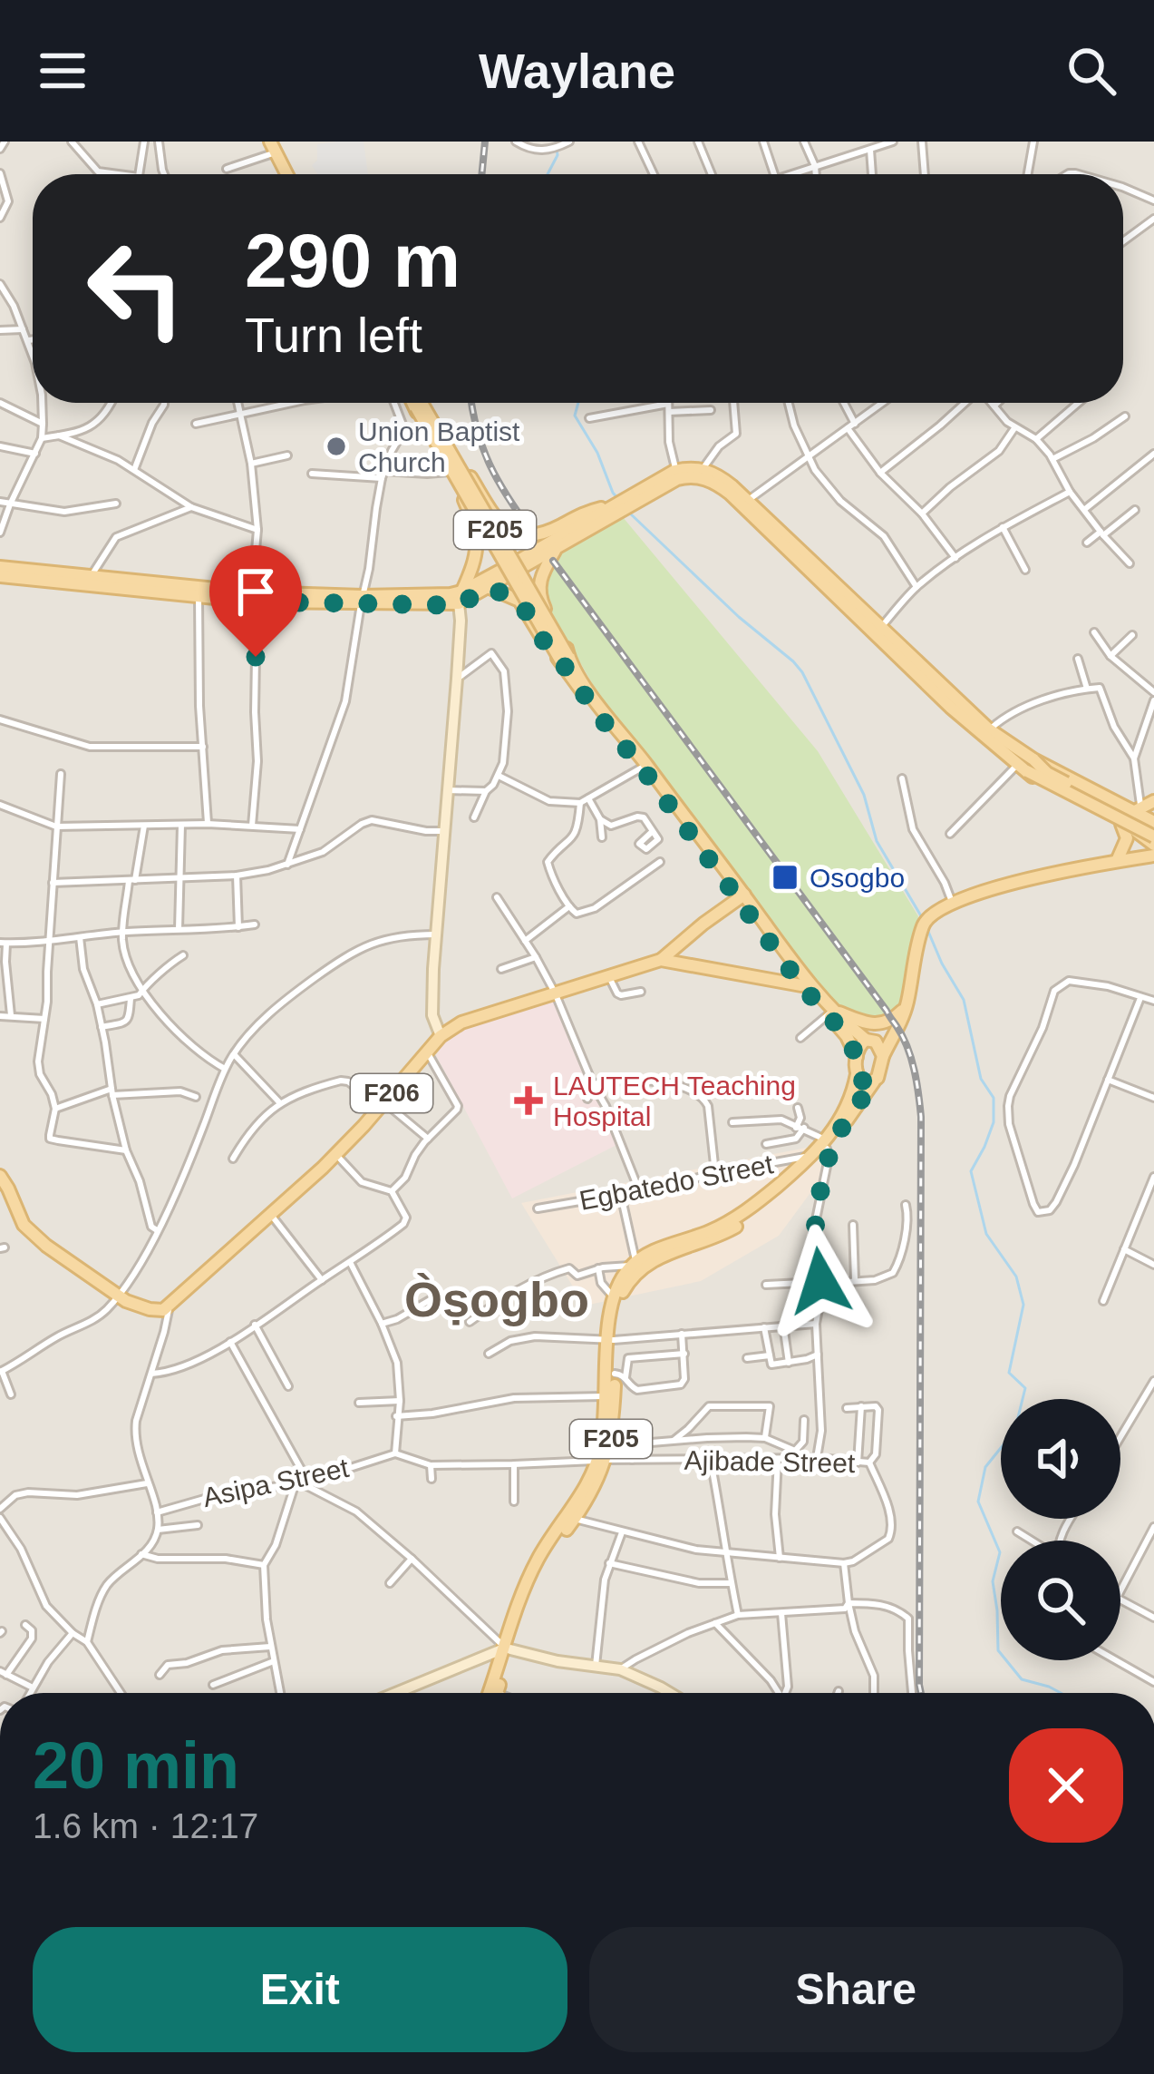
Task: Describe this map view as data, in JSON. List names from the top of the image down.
{
  "streets": {
    "main road": ["F205", "F206"],
    "street": ["Egbatedo Street", "Ajibade Street", "Asipa Street"]
  },
  "crossings": [
    ["F205", "F206"],
    ["F205", "Egbatedo Street"],
    ["F205", "Ajibade Street"]
  ],
  "districts": ["Òṣogbo"],
  "places": {
    "other": ["Union Baptist Church"],
    "transit": ["Osogbo"],
    "health": ["LAUTECH Teaching Hospital"]
  },
  "page": {
    "header": "Waylane",
    "turn": ["290 m", "Turn left"],
    "heading": ["20 min", "1.6 km · 12:17"],
    "buttons": ["Exit", "Share"]
  }
}
